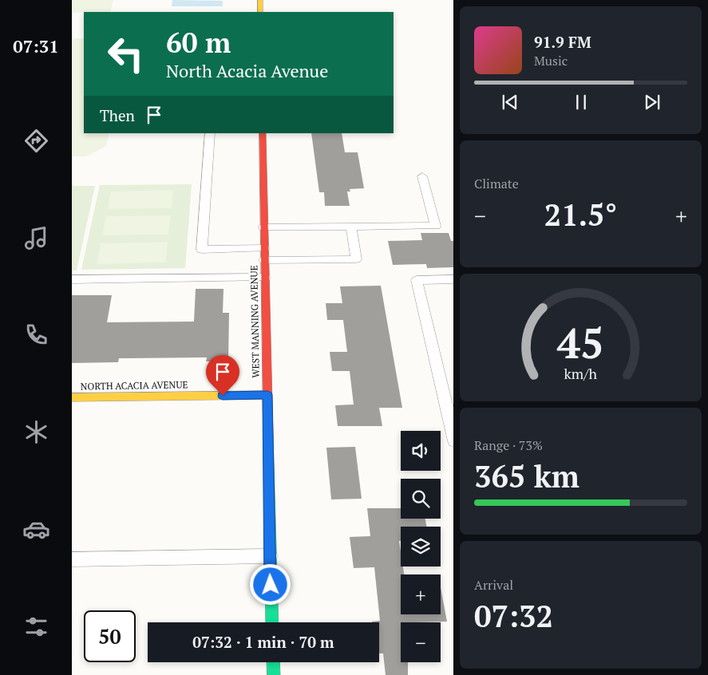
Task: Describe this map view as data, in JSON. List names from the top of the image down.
{
  "streets": {
    "main road": ["WEST MANNING AVENUE", "NORTH ACACIA AVENUE"]
  },
  "crossings": [
    ["WEST MANNING AVENUE", "NORTH ACACIA AVENUE"]
  ],
  "page": {
    "tabs": "07:31",
    "turn": ["60 m", "North Acacia Avenue"],
    "song": ["91.9 FM", "Music"],
    "then": "Then",
    "tile": [
      "Climate",
      ["Range · 73%", "365 km"],
      ["Arrival", "07:32"]
    ],
    "heat": ["−", "21.5°", "+"],
    "map_buttons": ["+", "−"],
    "limit": "50",
    "trip": "07:32 · 1 min · 70 m",
    "gauge": ["45", "km/h"]
  }
}
